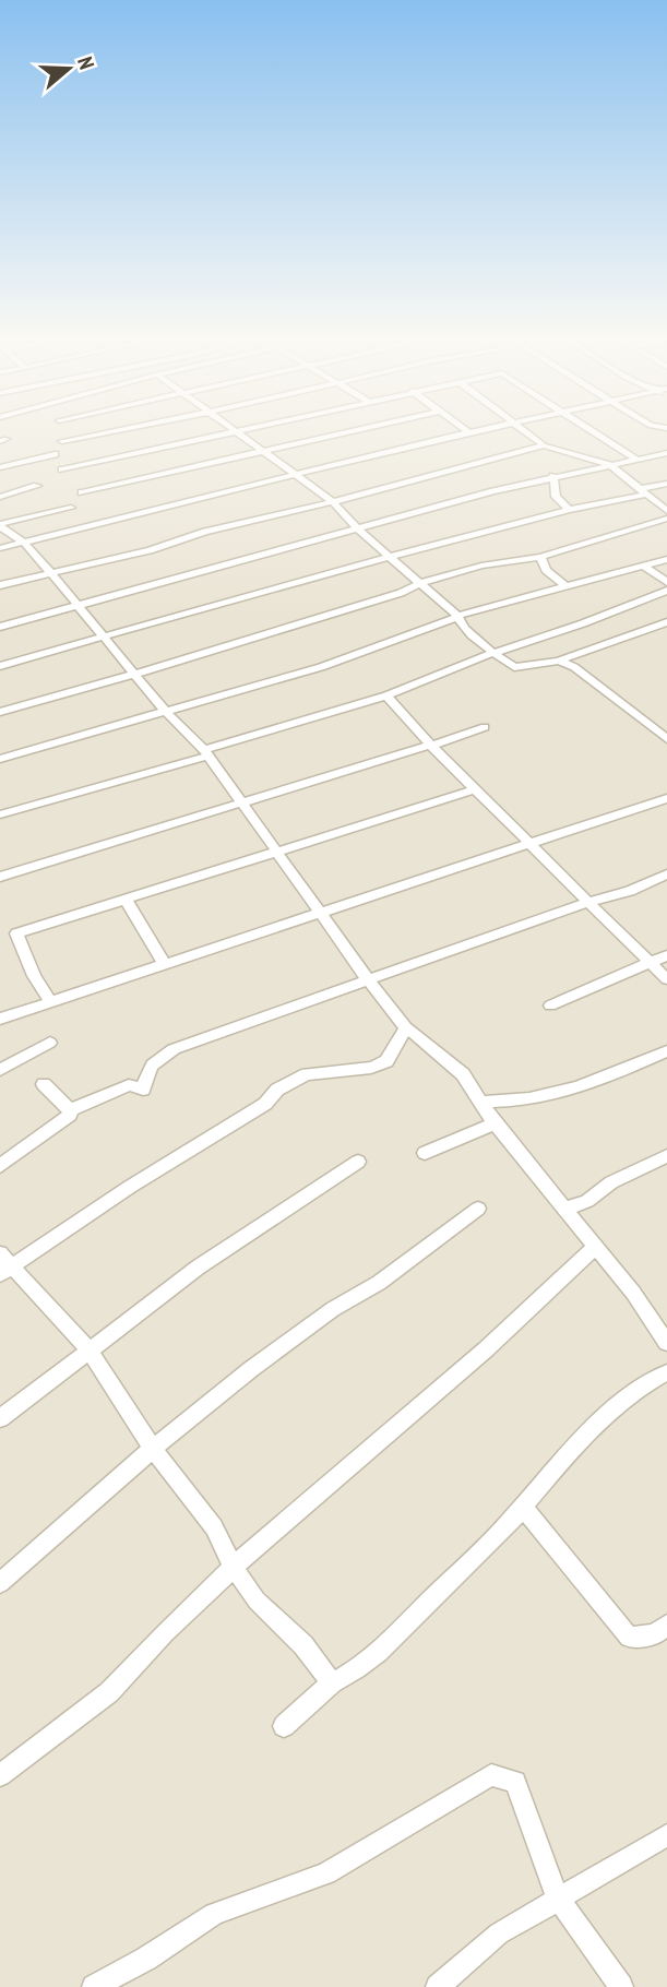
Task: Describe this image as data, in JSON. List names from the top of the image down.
{
  "north": "right"
}
